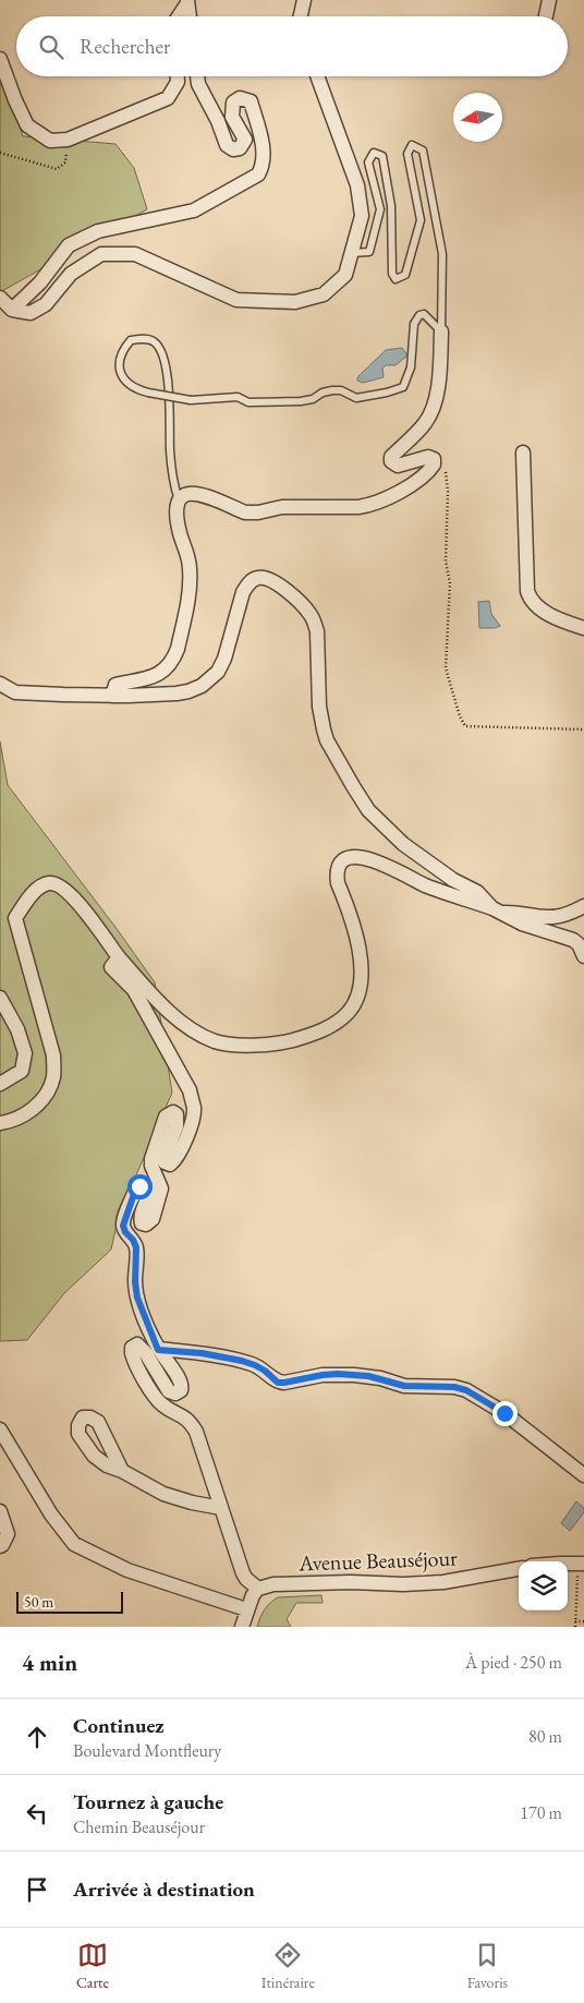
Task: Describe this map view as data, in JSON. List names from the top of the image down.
{
  "streets": {
    "street": ["Avenue Beauséjour"]
  },
  "scale_bar": "50 m",
  "north": "left",
  "page": {
    "search": "Rechercher",
    "scale": "50 m",
    "heading": ["4 min", "À pied · 250 m"],
    "list": [
      ["Continuez", "Boulevard Montfleury", "80 m"],
      ["Tournez à gauche", "Chemin Beauséjour", "170 m"],
      "Arrivée à destination"
    ],
    "nav": ["Carte", "Itinéraire", "Favoris"]
  }
}
